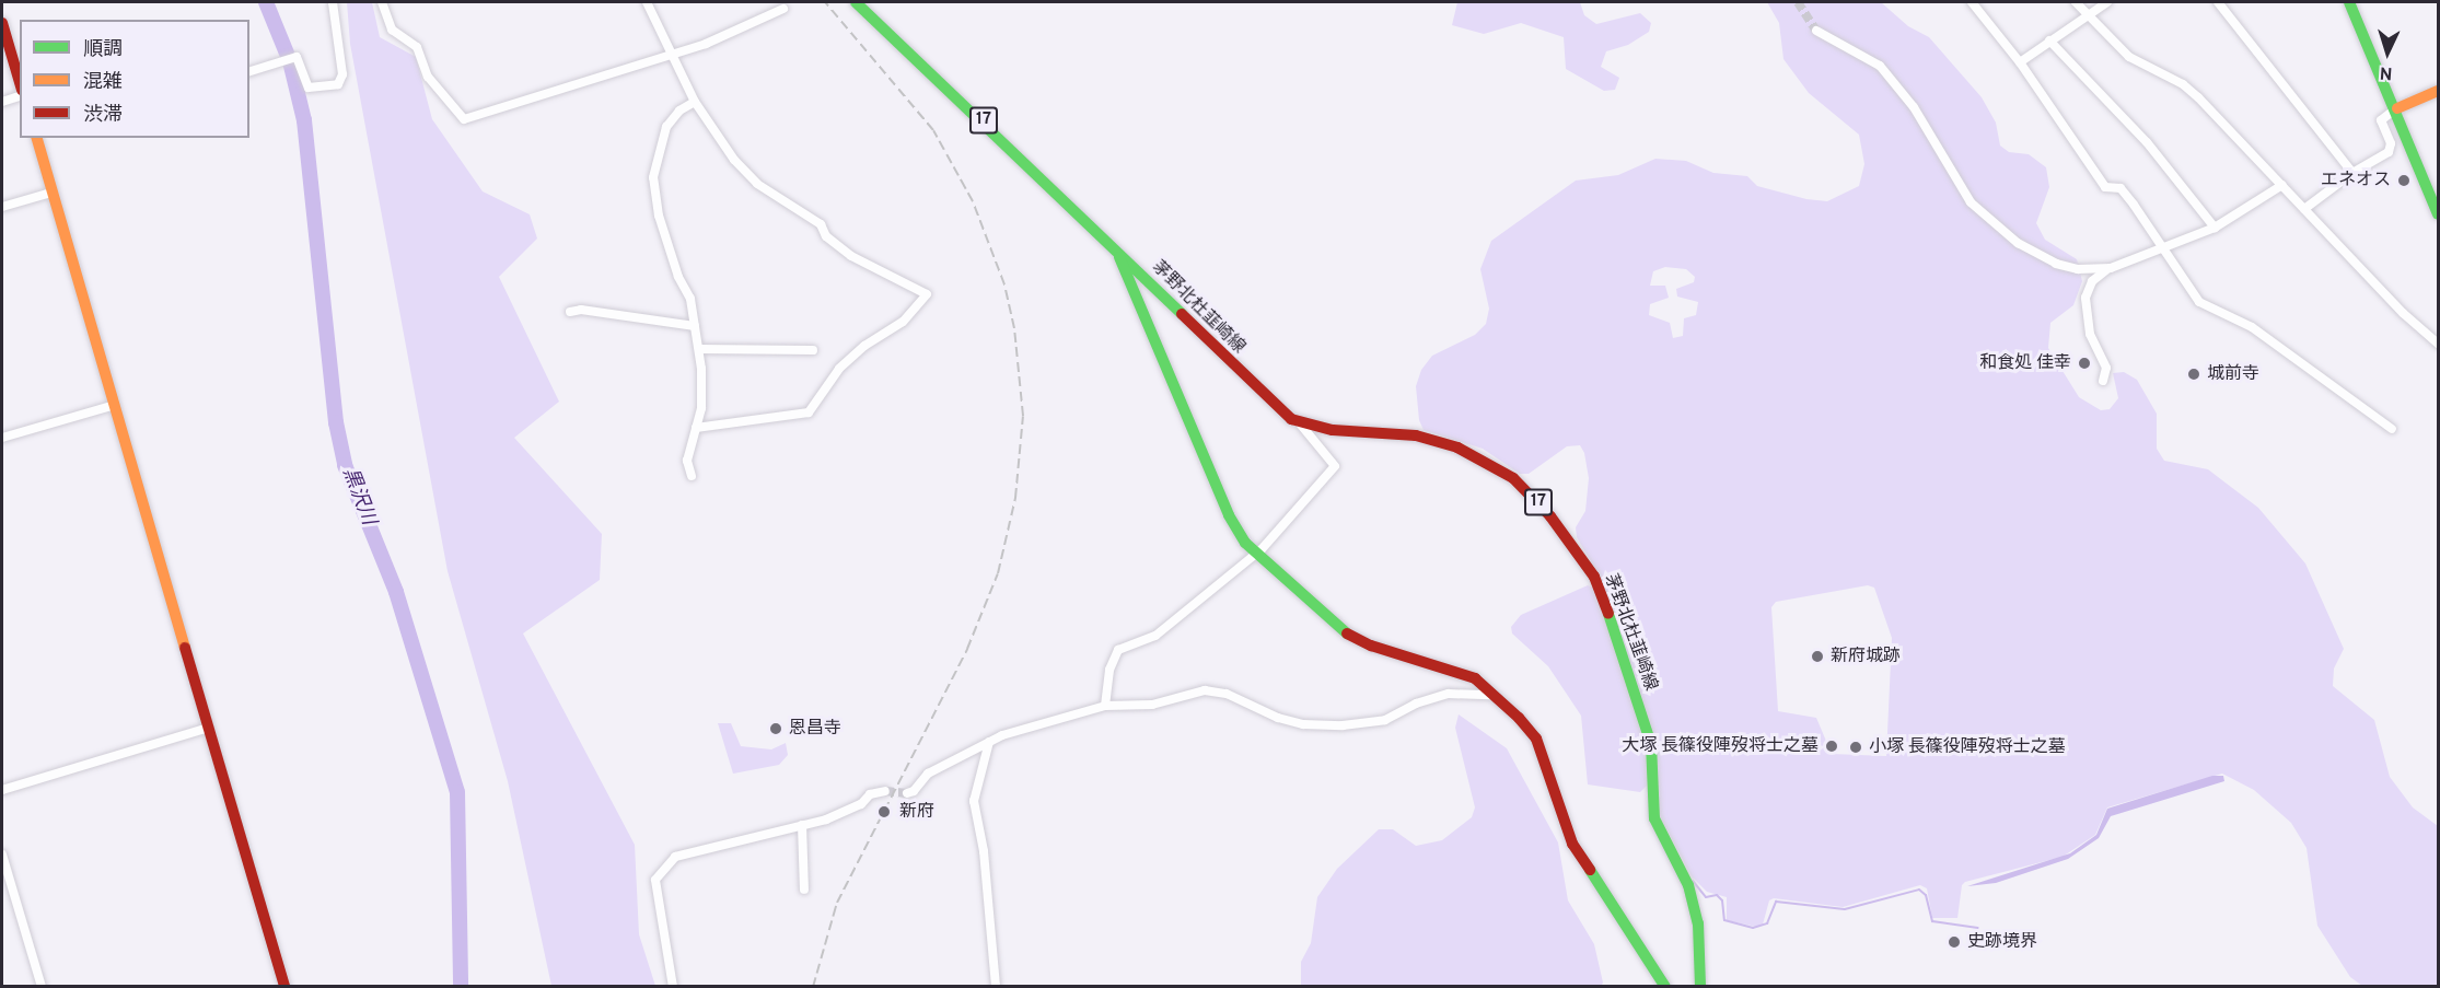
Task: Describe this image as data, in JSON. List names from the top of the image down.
{
  "streets": {
    "main road": ["17", "茅野北杜韮崎線"]
  },
  "water": ["黒沢川"],
  "places": [
    "エネオス",
    "和食処 佳幸",
    "城前寺",
    "新府城跡",
    "恩昌寺",
    "大塚 長篠役陣歿将士之墓",
    "小塚 長篠役陣歿将士之墓",
    "新府",
    "史跡境界"
  ],
  "legend": ["順調", "混雑", "渋滞"],
  "north": "bottom"
}
